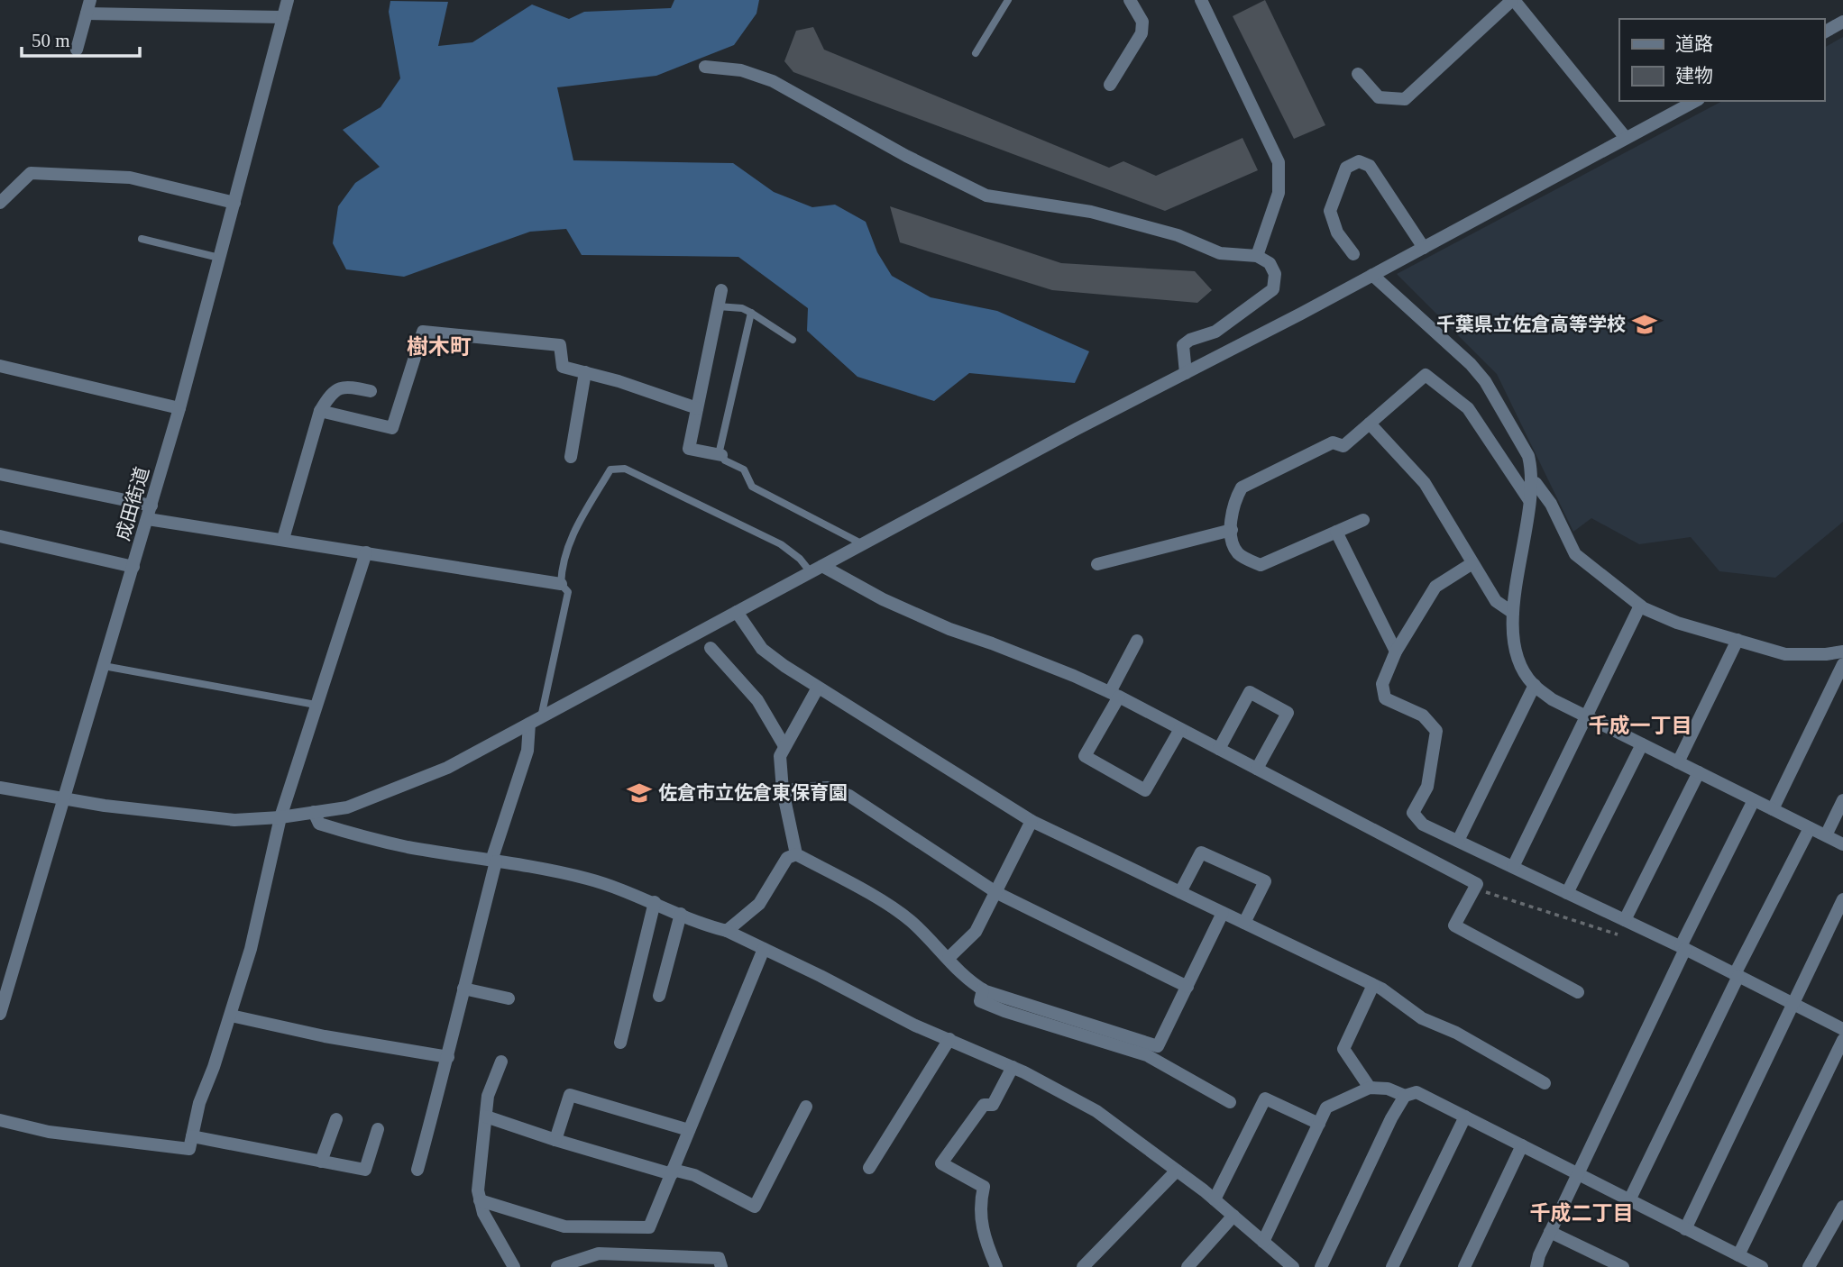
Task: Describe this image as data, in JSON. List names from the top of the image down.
{
  "streets": {
    "street": ["成田街道"]
  },
  "districts": ["樹木町", "千成一丁目", "千成二丁目"],
  "places": {
    "school or university": ["千葉県立佐倉高等学校", "佐倉市立佐倉東保育園"]
  },
  "legend": ["道路", "建物"],
  "scale_bar": "50 m"
}
